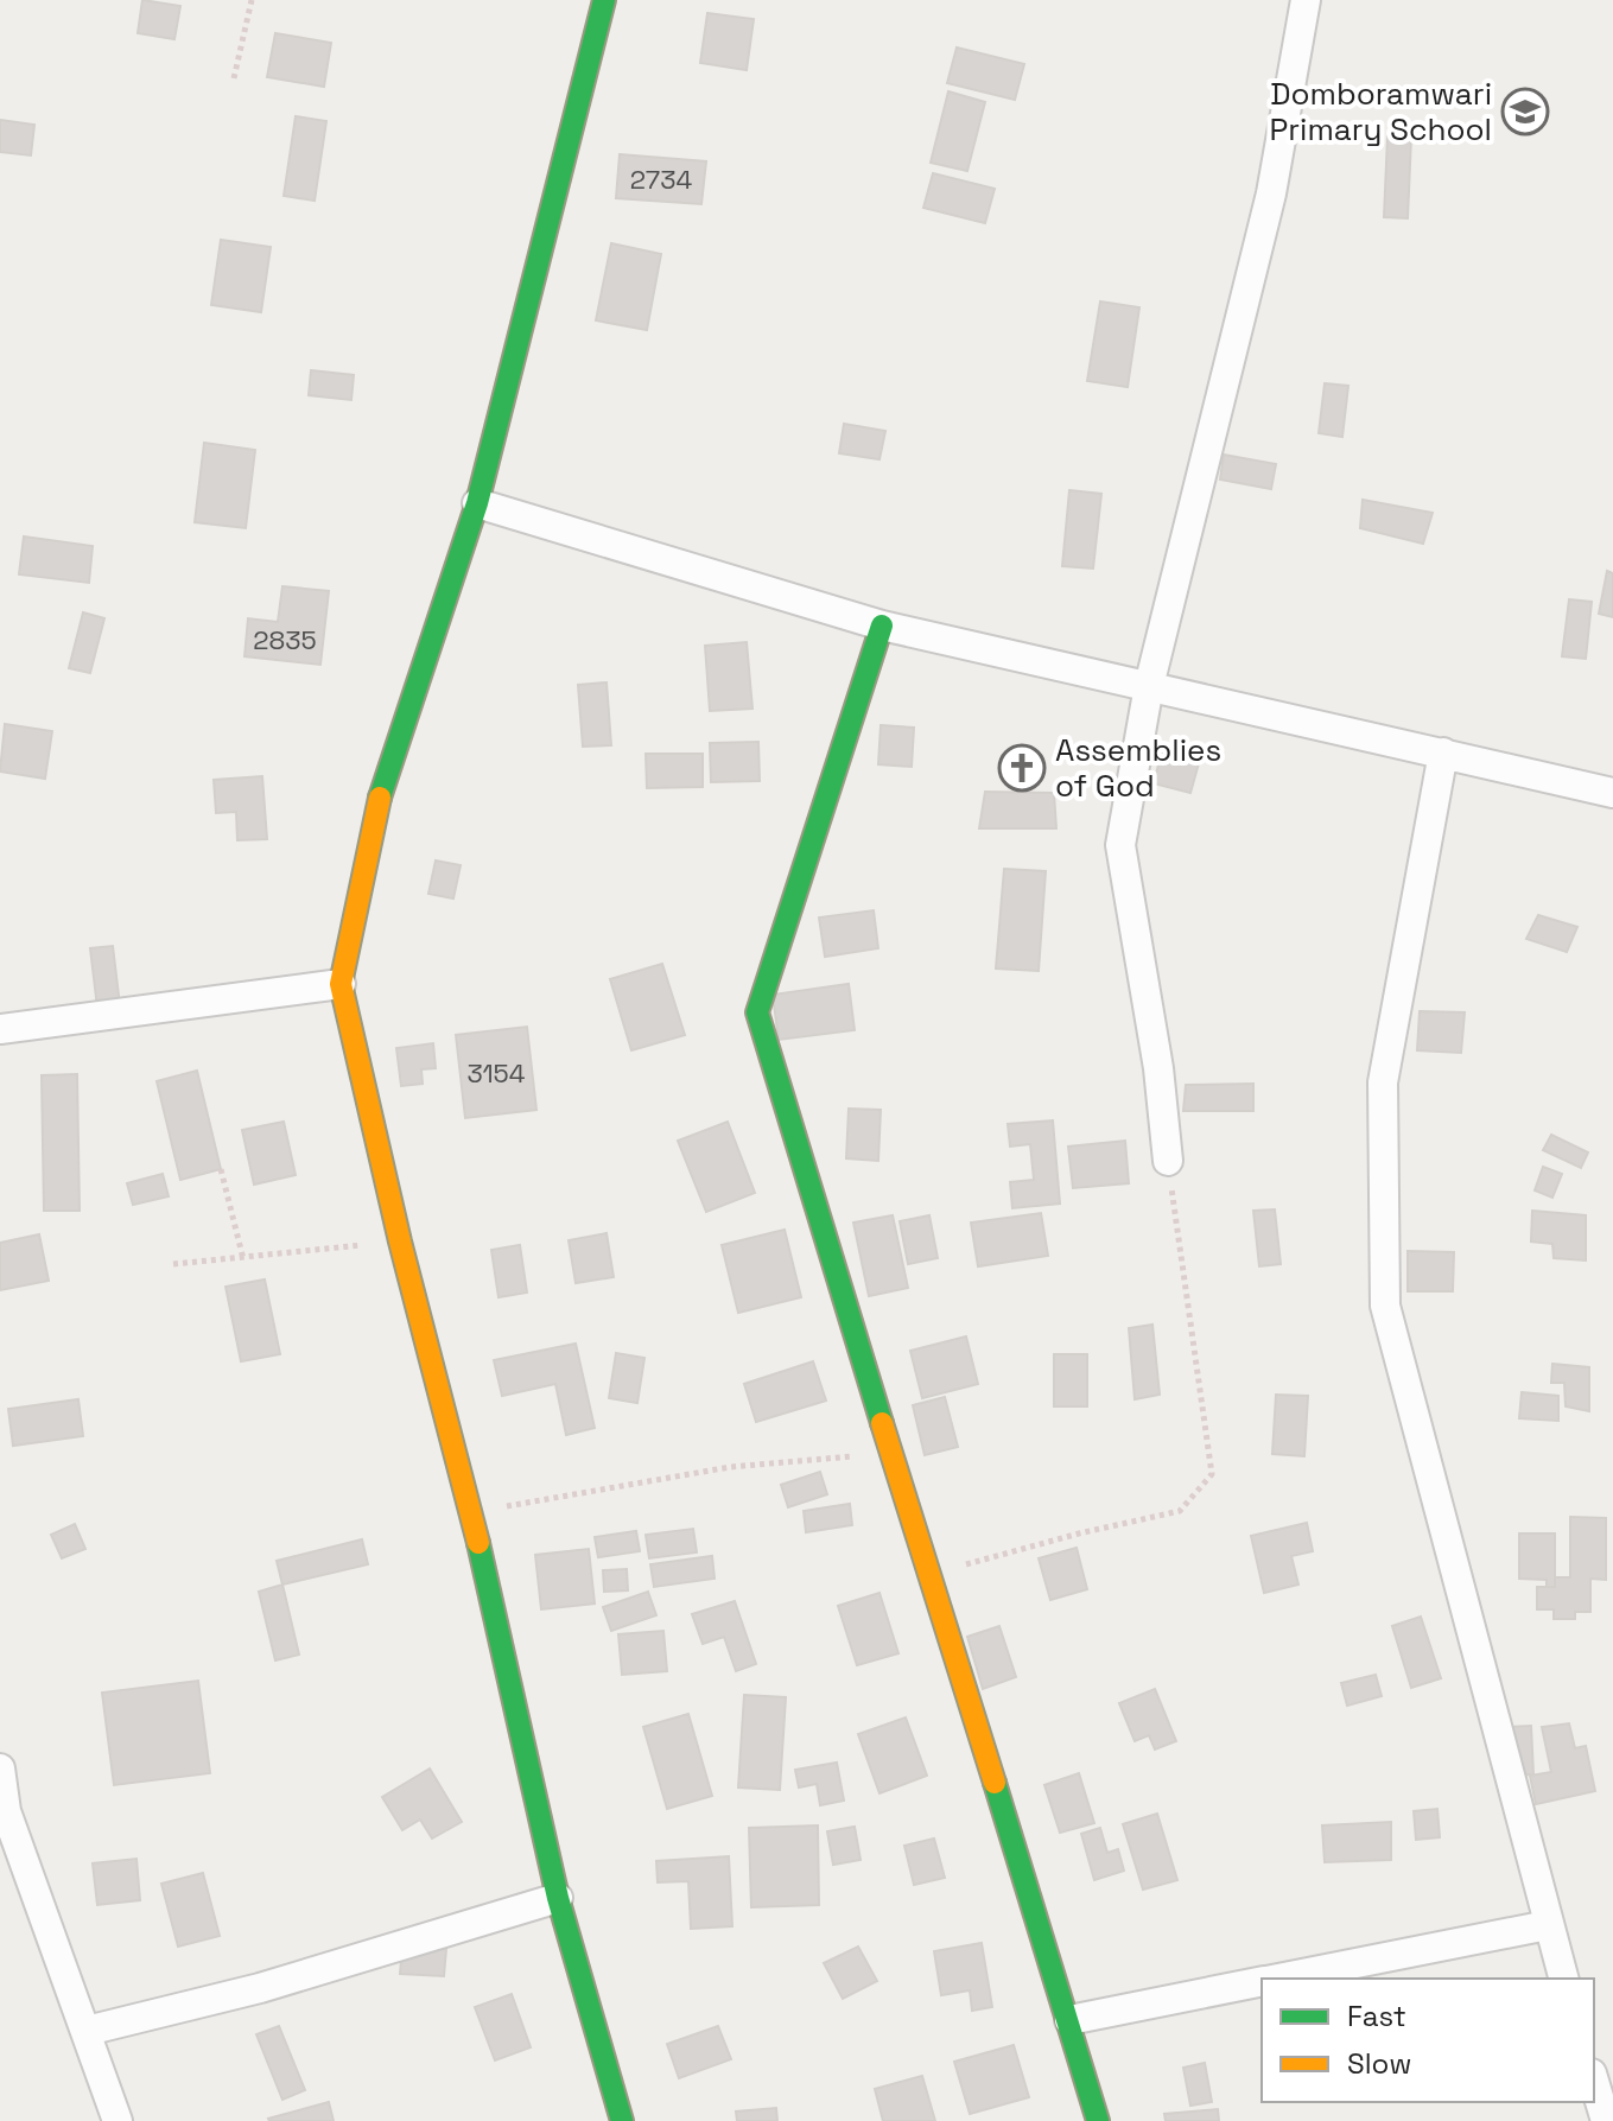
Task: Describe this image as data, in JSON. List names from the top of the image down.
{
  "places": {
    "school or university": ["Domboramwari Primary School"],
    "church": ["Assemblies of God"]
  },
  "house_numbers": ["2734", "2835", "3154"],
  "legend": ["Fast", "Slow"]
}
